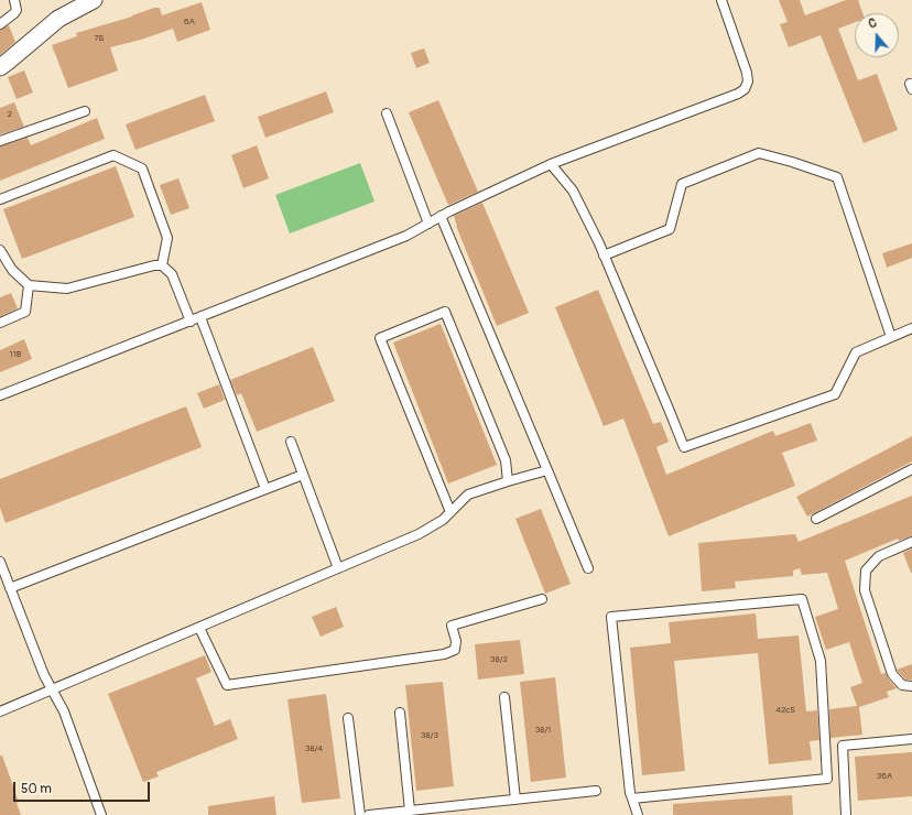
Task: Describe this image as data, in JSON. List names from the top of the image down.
{
  "house_numbers": [
    "6А",
    "7Б",
    "2",
    "11В",
    "38/2",
    "42с5",
    "38/1",
    "38/3",
    "38/4",
    "36А"
  ],
  "scale_bar": "50 m",
  "north": "top"
}
